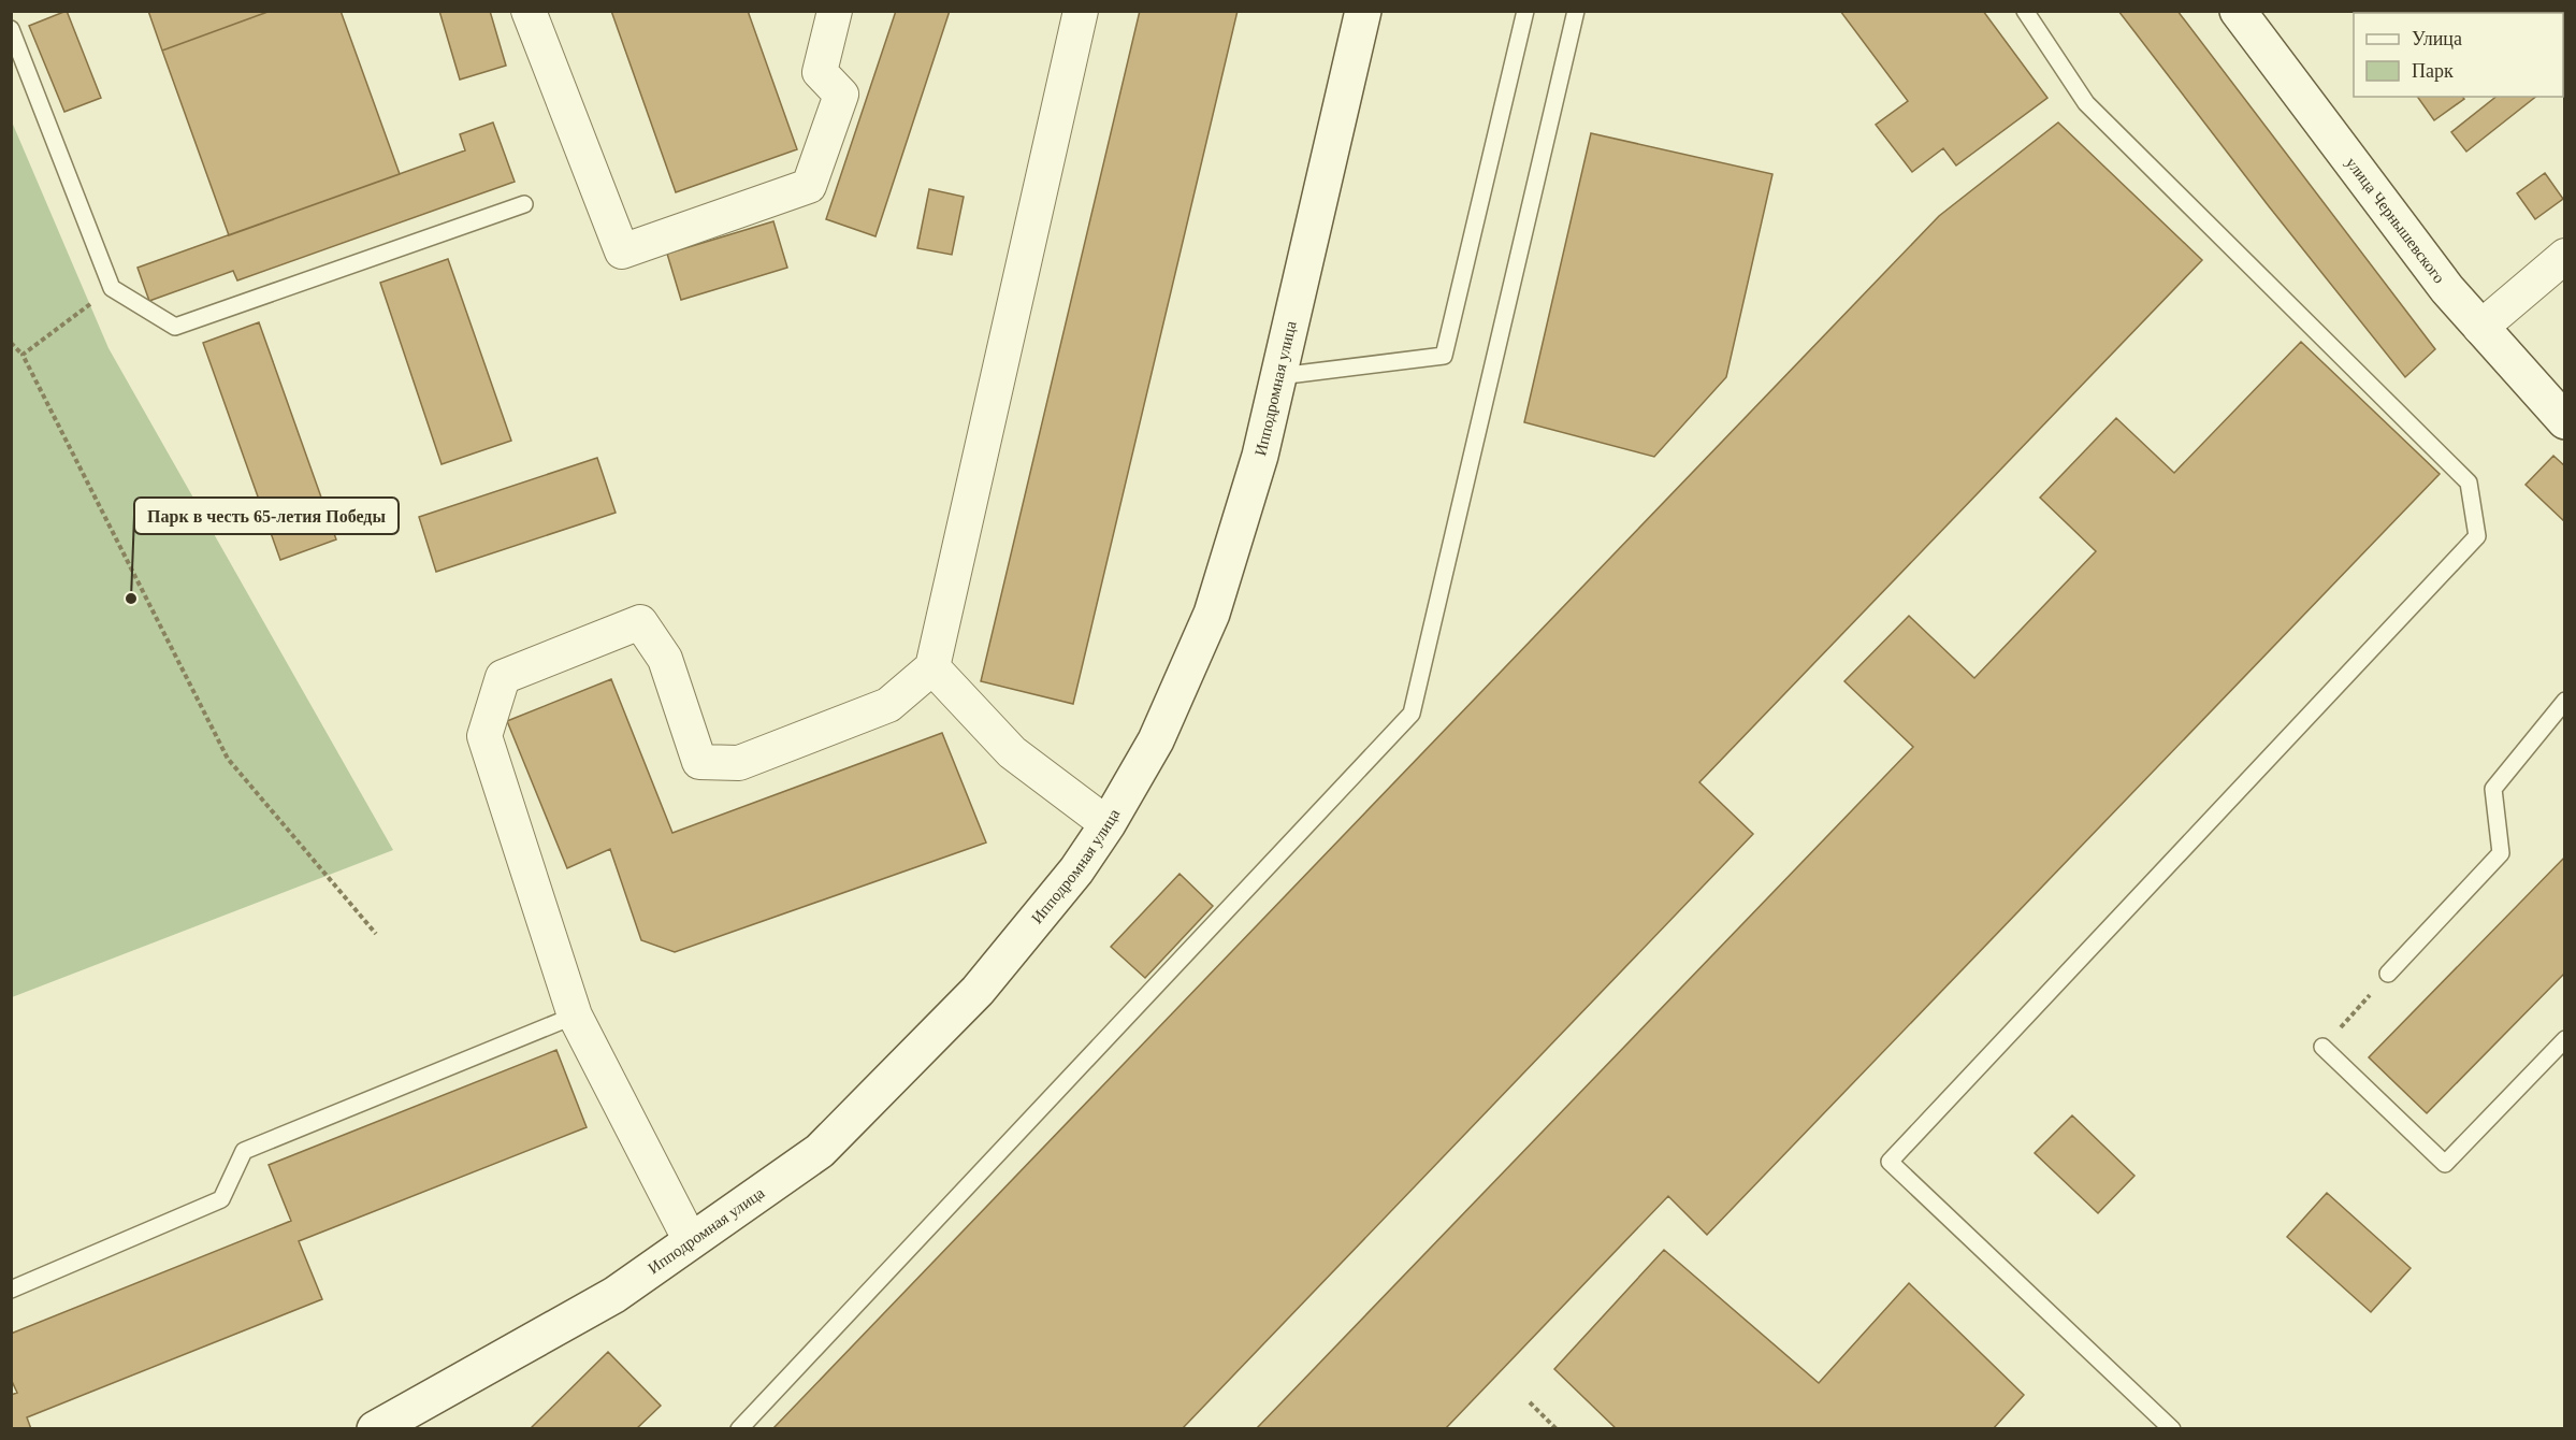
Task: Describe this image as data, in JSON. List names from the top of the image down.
{
  "streets": {
    "street": ["улица Чернышевского", "Ипподромная улица"]
  },
  "places": ["Парк в честь 65-летия Победы"],
  "legend": ["Улица", "Парк"]
}
